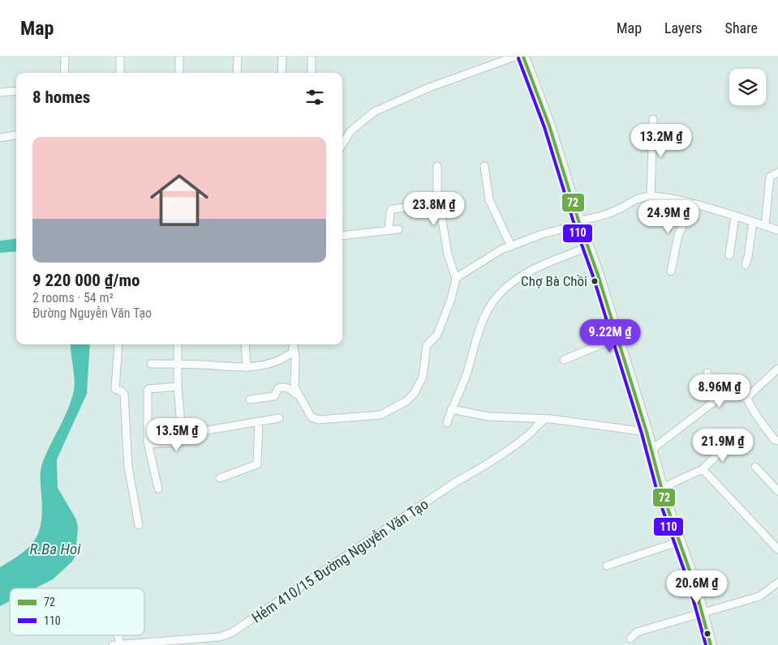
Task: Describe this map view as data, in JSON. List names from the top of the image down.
{
  "streets": {
    "street": ["Hẻm 410/15 Đường Nguyễn Văn Tạo"]
  },
  "water": ["R.Ba Hoi"],
  "places": ["Chợ Bà Chồi"],
  "lines": ["transit line 72", "transit line 110"],
  "legend": ["72", "110"],
  "page": {
    "header": "Map",
    "nav": ["Map", "Layers", "Share"],
    "heading": "8 homes",
    "list": [
      {
        "name": "9 220 000 ₫/mo",
        "note": "2 rooms · 54 m² · Đường Nguyễn Văn Tạo"
      }
    ],
    "price": [
      "13.2M ₫",
      "23.8M ₫",
      "24.9M ₫",
      "9.22M ₫",
      "8.96M ₫",
      "13.5M ₫",
      "21.9M ₫",
      "20.6M ₫"
    ]
  }
}
